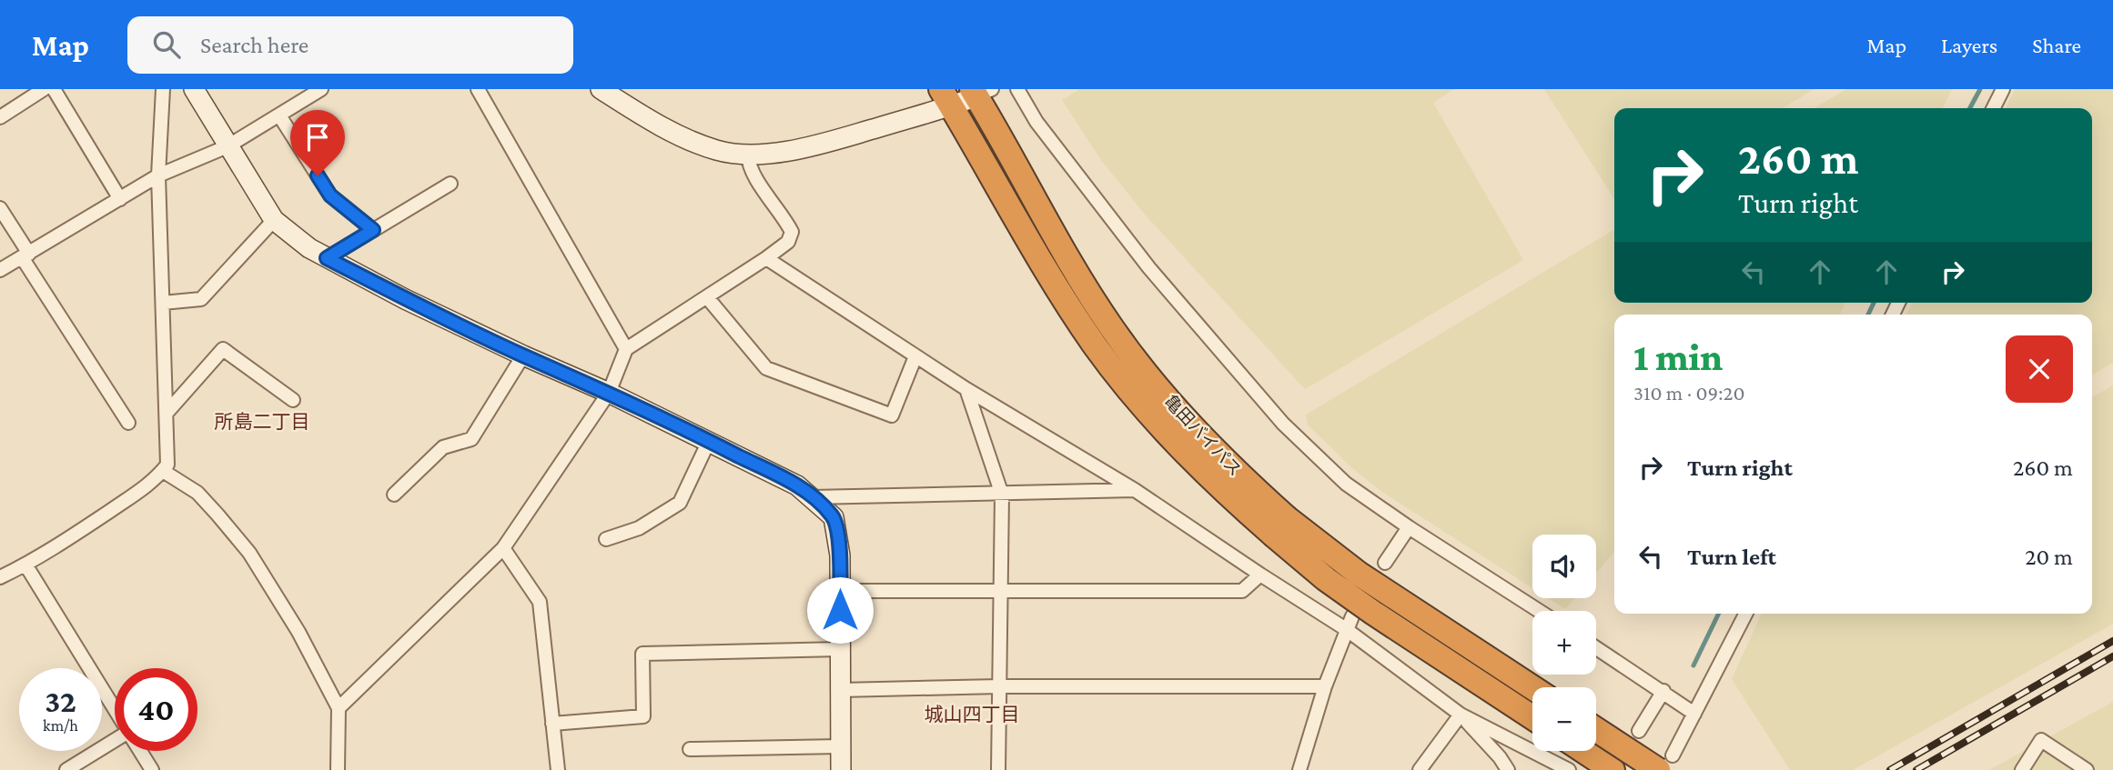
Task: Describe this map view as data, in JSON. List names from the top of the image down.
{
  "streets": {
    "highway": ["亀田バイパス"]
  },
  "districts": ["所島二丁目", "城山四丁目"],
  "page": {
    "header": "Map",
    "search": "Search here",
    "nav": ["Map", "Layers", "Share"],
    "turn": ["260 m", "Turn right"],
    "heading": ["1 min", "310 m · 09:20"],
    "list": [
      {
        "name": "Turn right",
        "value": "260 m"
      },
      {
        "name": "Turn left",
        "value": "20 m"
      }
    ],
    "map_buttons": ["+", "−"],
    "speed": "32 km/h",
    "limit": "40"
  }
}
